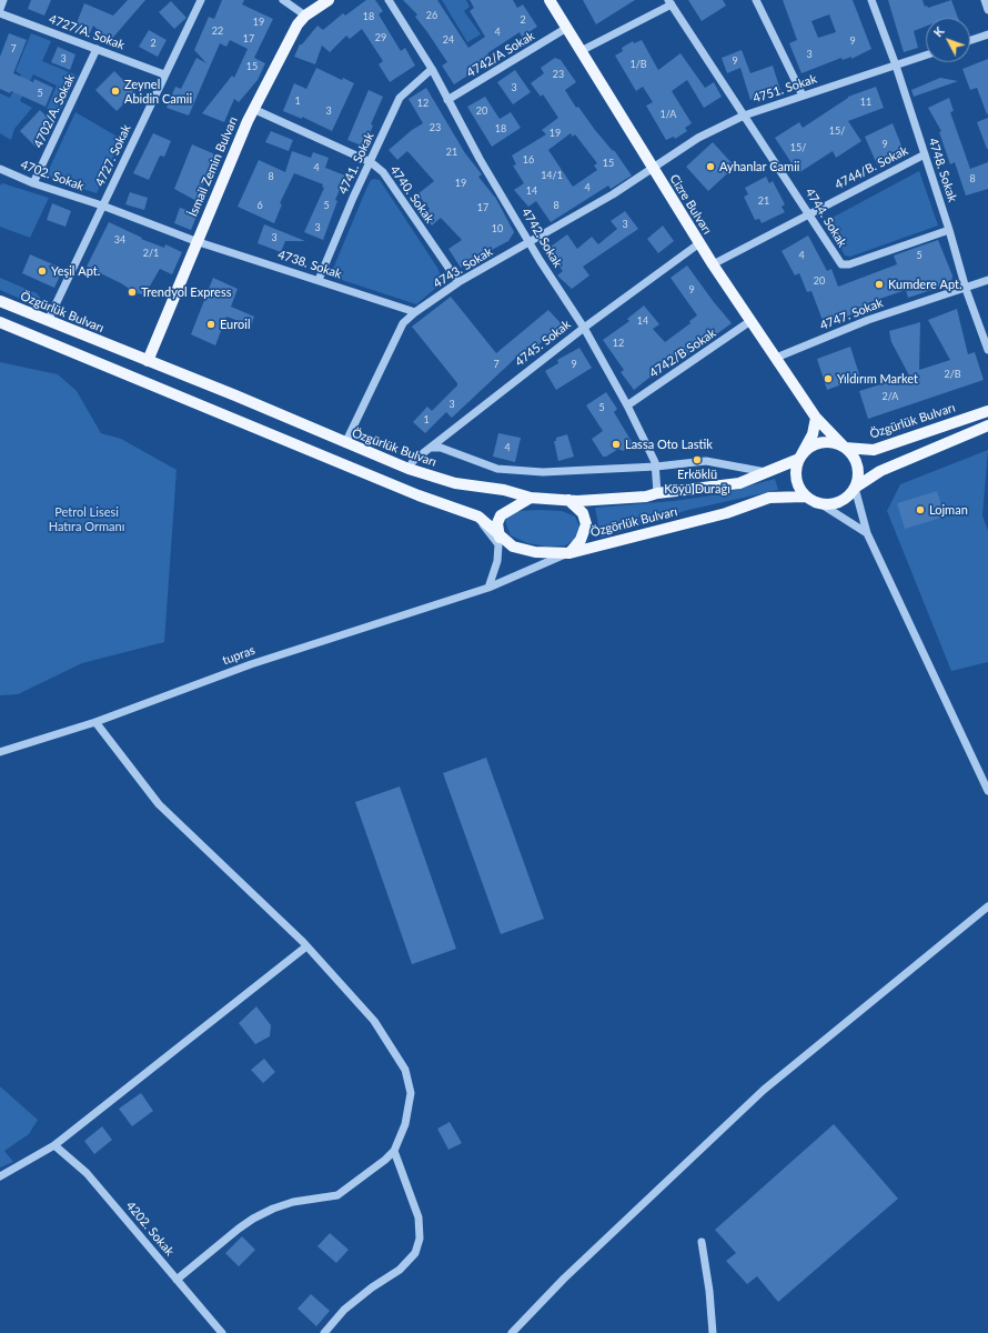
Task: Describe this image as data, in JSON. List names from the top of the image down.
{
  "streets": {
    "main road": [
      "İsmail Zemin Bulvarı",
      "Cizre Bulvarı",
      "Özgürlük Bulvarı",
      "Özgörlük Bulvarı"
    ],
    "street": [
      "4727/A. Sokak",
      "4742/A Sokak",
      "4751. Sokak",
      "4702/A. Sokak",
      "4727. Sokak",
      "4741. Sokak",
      "4744/B. Sokak",
      "4748. Sokak",
      "4702. Sokak",
      "4740. Sokak",
      "4744. Sokak",
      "4742. Sokak",
      "4738. Sokak",
      "4743. Sokak",
      "4747. Sokak",
      "4745. Sokak",
      "4742/B Sokak",
      "tupras",
      "4202. Sokak"
    ]
  },
  "crossings": [
    ["4727/A. Sokak", "4702/A. Sokak"],
    ["4727/A. Sokak", "4727. Sokak"],
    ["4742/A Sokak", "Cizre Bulvarı"],
    ["4742/A Sokak", "4742. Sokak"],
    ["4751. Sokak", "4748. Sokak"],
    ["4751. Sokak", "Cizre Bulvarı"],
    ["4751. Sokak", "4744. Sokak"],
    ["4751. Sokak", "4743. Sokak"],
    ["4702/A. Sokak", "4702. Sokak"],
    ["4727. Sokak", "4702. Sokak"],
    ["4727. Sokak", "Özgürlük Bulvarı"],
    ["4741. Sokak", "4740. Sokak"],
    ["4741. Sokak", "4742. Sokak"],
    ["4741. Sokak", "4738. Sokak"],
    ["İsmail Zemin Bulvarı", "4702. Sokak"],
    ["İsmail Zemin Bulvarı", "4740. Sokak"],
    ["İsmail Zemin Bulvarı", "4738. Sokak"],
    ["İsmail Zemin Bulvarı", "Özgürlük Bulvarı"],
    ["4744/B. Sokak", "4748. Sokak"],
    ["4744/B. Sokak", "Cizre Bulvarı"],
    ["4744/B. Sokak", "4744. Sokak"],
    ["4748. Sokak", "4744. Sokak"],
    ["4748. Sokak", "4747. Sokak"],
    ["4702. Sokak", "4738. Sokak"],
    ["4740. Sokak", "4743. Sokak"],
    ["Cizre Bulvarı", "4743. Sokak"],
    ["Cizre Bulvarı", "Özgürlük Bulvarı"],
    ["Cizre Bulvarı", "4747. Sokak"],
    ["Cizre Bulvarı", "4745. Sokak"],
    ["Cizre Bulvarı", "4742/B Sokak"],
    ["Cizre Bulvarı", "Özgörlük Bulvarı"],
    ["4742. Sokak", "4743. Sokak"],
    ["4742. Sokak", "Özgürlük Bulvarı"],
    ["4742. Sokak", "4745. Sokak"],
    ["4742. Sokak", "4742/B Sokak"],
    ["4738. Sokak", "4743. Sokak"],
    ["4743. Sokak", "Özgürlük Bulvarı"],
    ["Özgürlük Bulvarı", "4745. Sokak"],
    ["Özgürlük Bulvarı", "Özgörlük Bulvarı"],
    ["Özgürlük Bulvarı", "tupras"],
    ["Özgörlük Bulvarı", "tupras"]
  ],
  "parks": ["Petrol Lisesi Hatıra Ormanı"],
  "places": [
    "Zeynel Abidin Camii",
    "Ayhanlar Camii",
    "Yeşil Apt.",
    "Kumdere Apt.",
    "Trendyol Express",
    "Euroil",
    "Yıldırım Market",
    "Lassa Oto Lastik",
    "Erköklü Köyü Durağı",
    "Lojman"
  ],
  "house_numbers": [
    "26",
    "18",
    "2",
    "19",
    "22",
    "4",
    "29",
    "17",
    "24",
    "9",
    "2",
    "7",
    "3",
    "3",
    "9",
    "1/B",
    "15",
    "23",
    "3",
    "5",
    "1",
    "11",
    "12",
    "3",
    "20",
    "1/A",
    "23",
    "18",
    "15/",
    "19",
    "9",
    "15/",
    "21",
    "16",
    "15",
    "4",
    "14/1",
    "8",
    "8",
    "19",
    "4",
    "14",
    "21",
    "6",
    "5",
    "8",
    "17",
    "3",
    "3",
    "10",
    "3",
    "34",
    "2/1",
    "4",
    "5",
    "20",
    "9",
    "14",
    "12",
    "7",
    "9",
    "2/B",
    "2/A",
    "3",
    "5",
    "1",
    "4"
  ],
  "north": "top left"
}
